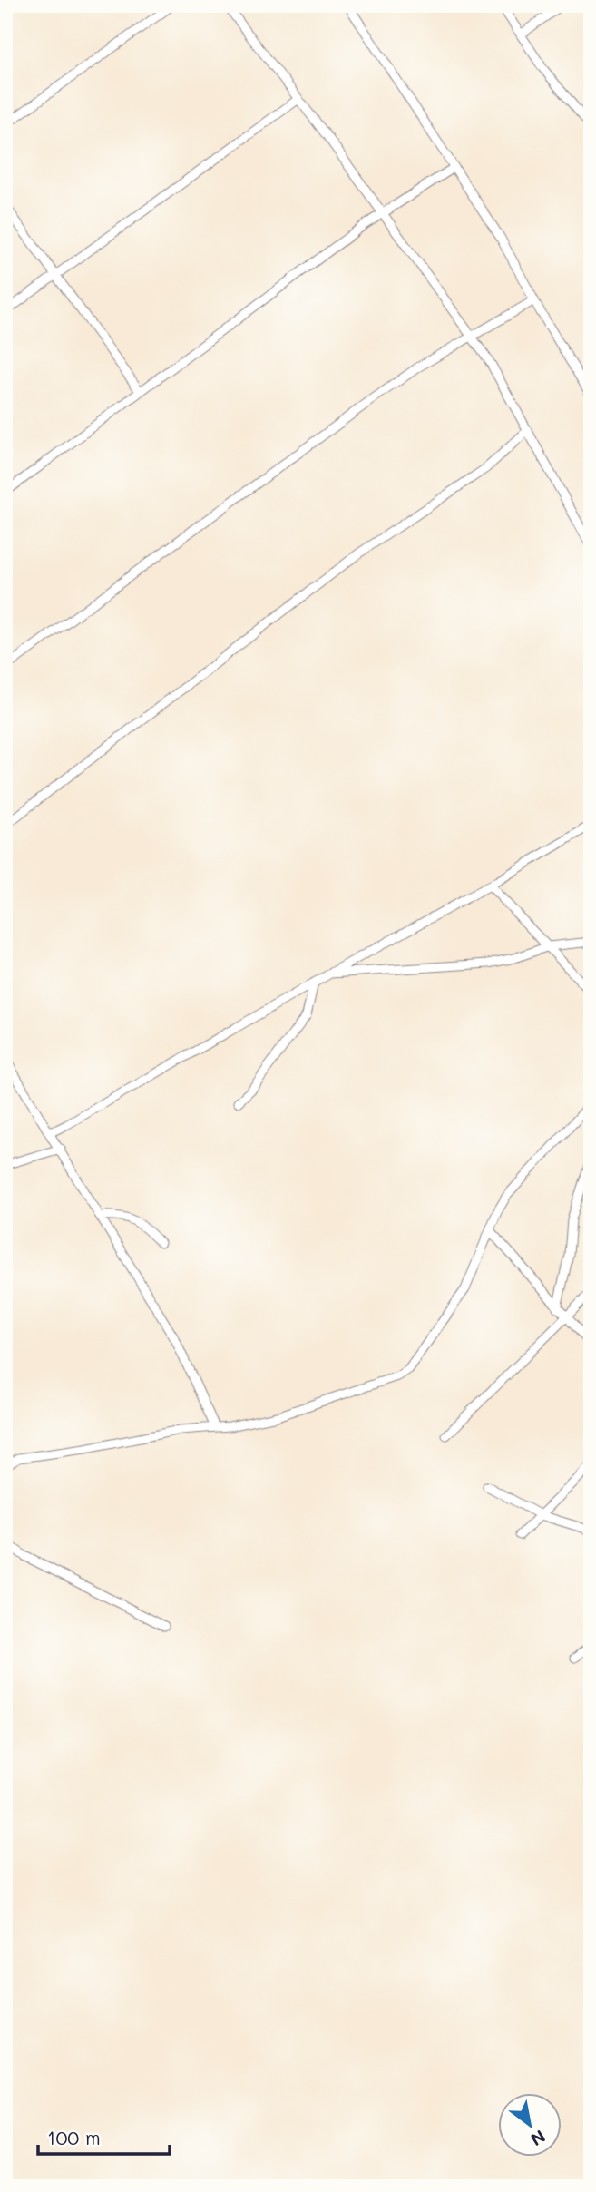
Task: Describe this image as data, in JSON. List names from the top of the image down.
{
  "scale_bar": "100 m",
  "north": "bottom right"
}
